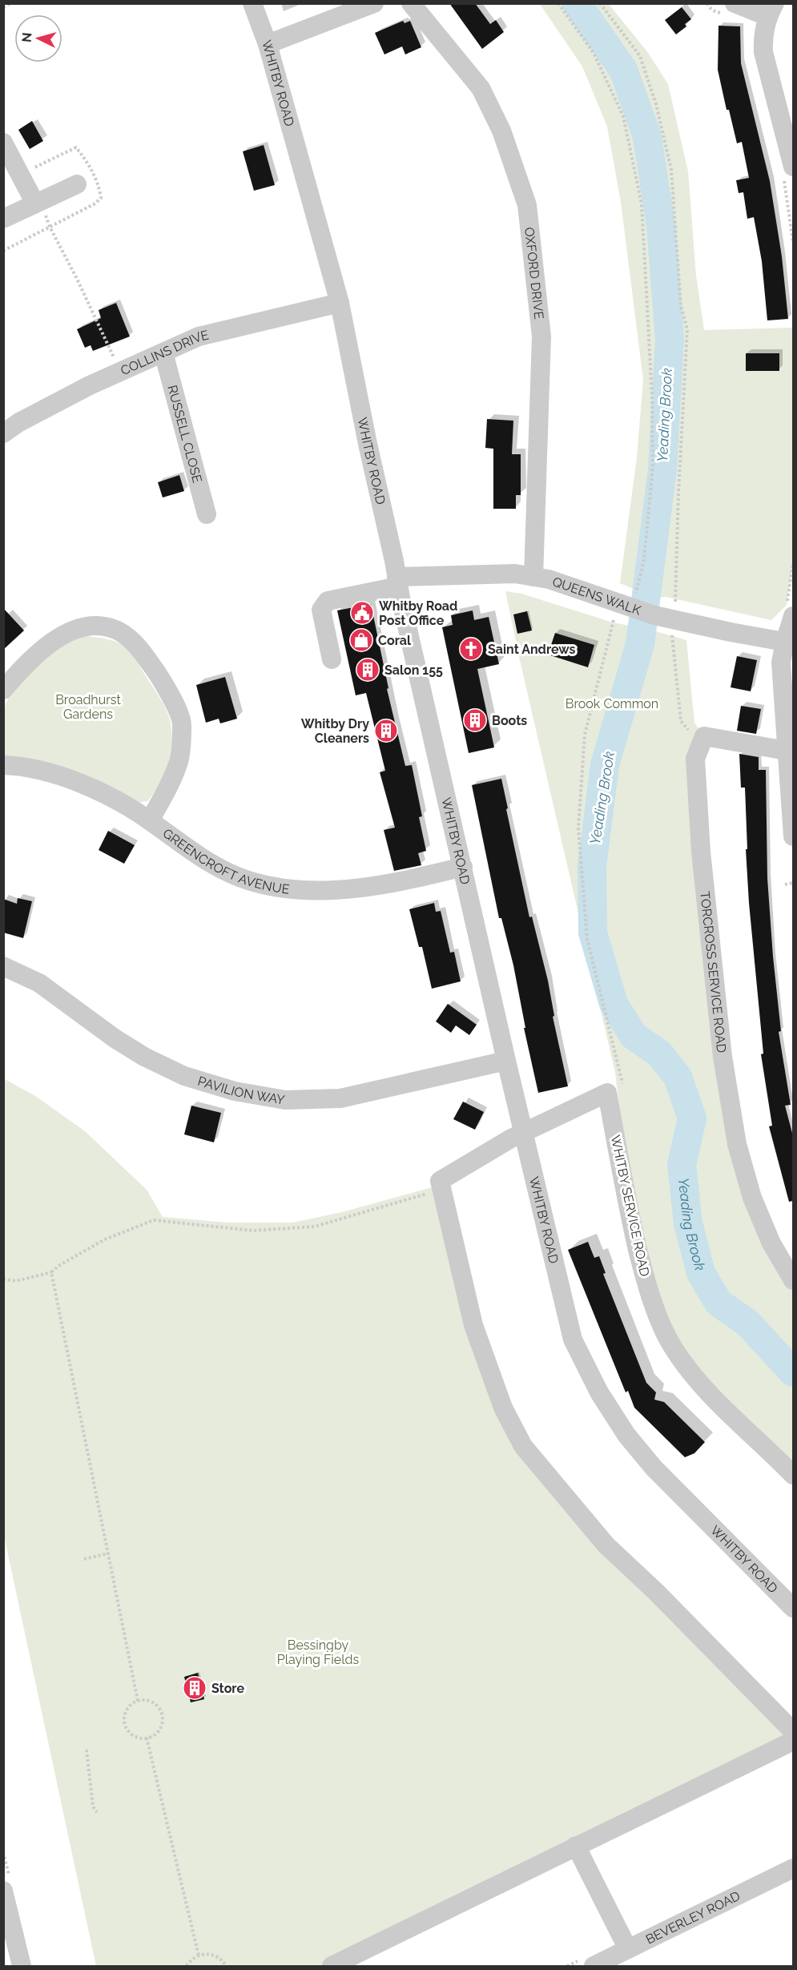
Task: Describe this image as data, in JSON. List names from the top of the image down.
{
  "streets": {
    "street": [
      "WHITBY ROAD",
      "OXFORD DRIVE",
      "COLLINS DRIVE",
      "RUSSELL CLOSE",
      "QUEENS WALK",
      "GREENCROFT AVENUE",
      "TORCROSS SERVICE ROAD",
      "PAVILION WAY",
      "WHITBY SERVICE ROAD",
      "BEVERLEY ROAD"
    ]
  },
  "crossings": [
    ["WHITBY ROAD", "COLLINS DRIVE"],
    ["WHITBY ROAD", "QUEENS WALK"],
    ["WHITBY ROAD", "GREENCROFT AVENUE"],
    ["WHITBY ROAD", "PAVILION WAY"],
    ["OXFORD DRIVE", "QUEENS WALK"],
    ["COLLINS DRIVE", "RUSSELL CLOSE"]
  ],
  "water": ["Yeading Brook"],
  "parks": ["Broadhurst Gardens", "Brook Common", "Bessingby Playing Fields"],
  "places": {
    "public building": ["Whitby Road Post Office"],
    "shop": ["Coral"],
    "church": ["Saint Andrews"],
    "building": [
      "Salon 155",
      "Boots",
      "Whitby Dry Cleaners",
      "Store"
    ]
  },
  "north": "left"
}
